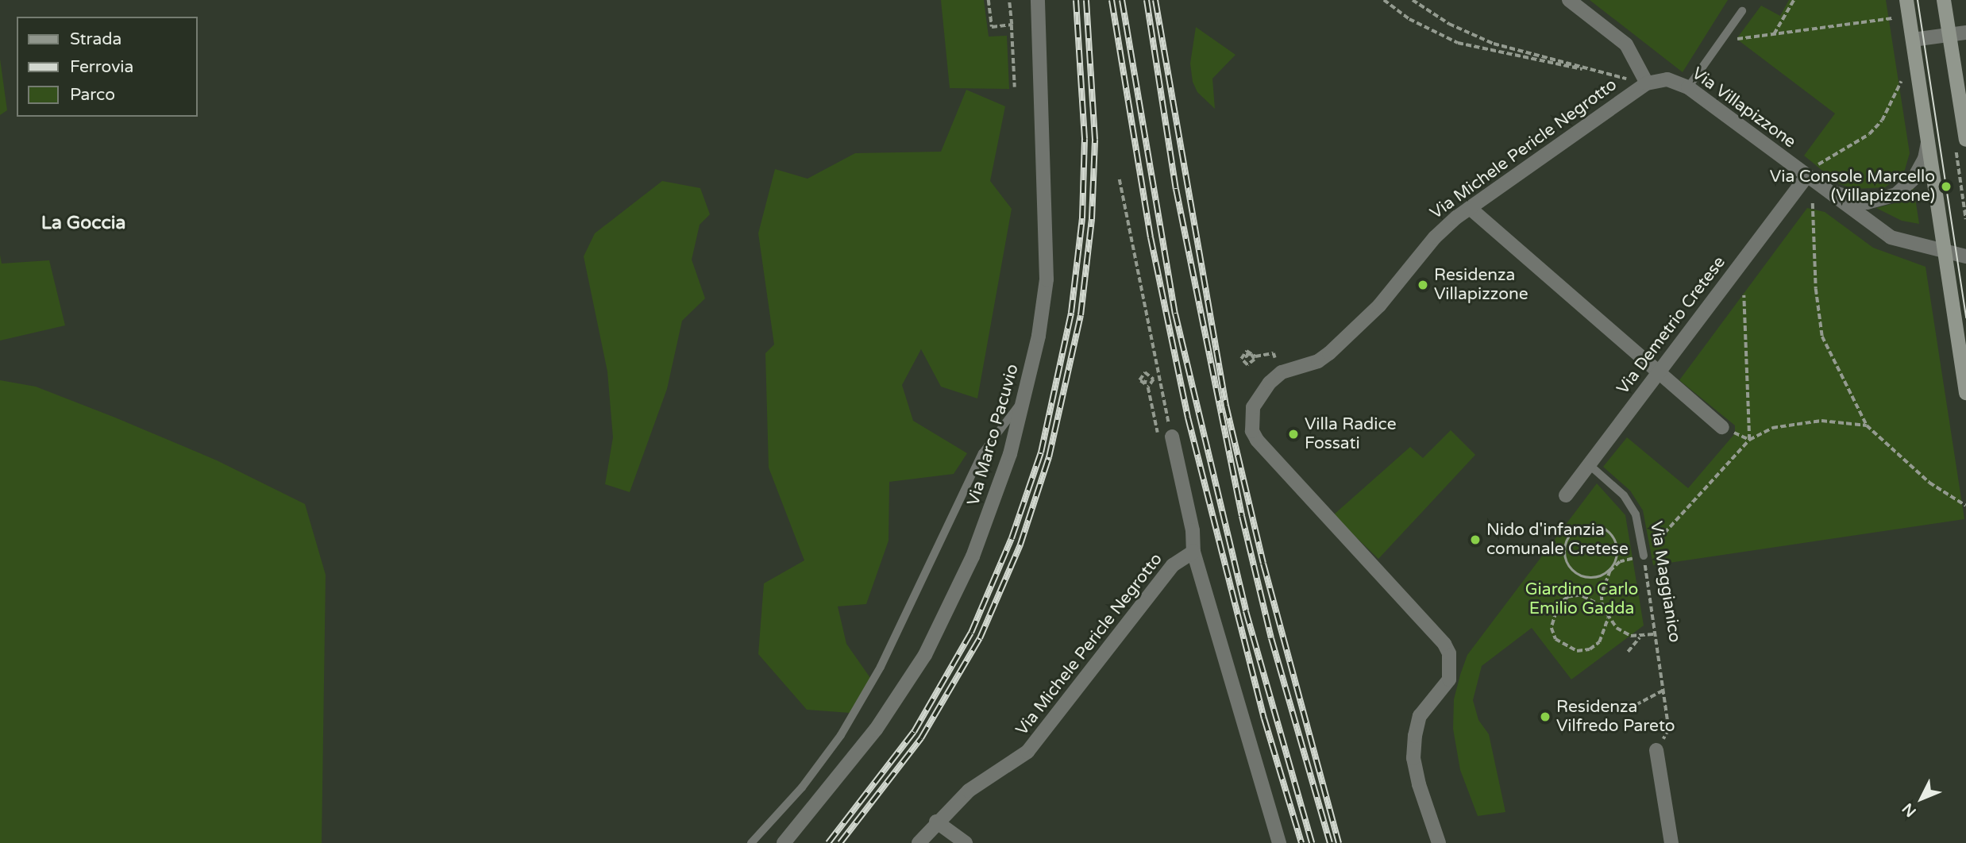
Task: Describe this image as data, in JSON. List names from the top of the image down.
{
  "streets": {
    "street": [
      "Via Villapizzone",
      "Via Michele Pericle Negrotto",
      "Via Demetrio Cretese",
      "Via Marco Pacuvio"
    ],
    "lane": ["Via Maggianico"]
  },
  "crossings": [
    ["Via Villapizzone", "Via Michele Pericle Negrotto"],
    ["Via Villapizzone", "Via Demetrio Cretese"],
    ["Via Demetrio Cretese", "Via Maggianico"]
  ],
  "districts": ["La Goccia"],
  "parks": ["Giardino Carlo Emilio Gadda"],
  "places": [
    "Via Console Marcello (Villapizzone)",
    "Residenza Villapizzone",
    "Villa Radice Fossati",
    "Nido d'infanzia comunale Cretese",
    "Residenza Vilfredo Pareto"
  ],
  "legend": ["Strada", "Ferrovia", "Parco"],
  "north": "bottom left"
}
